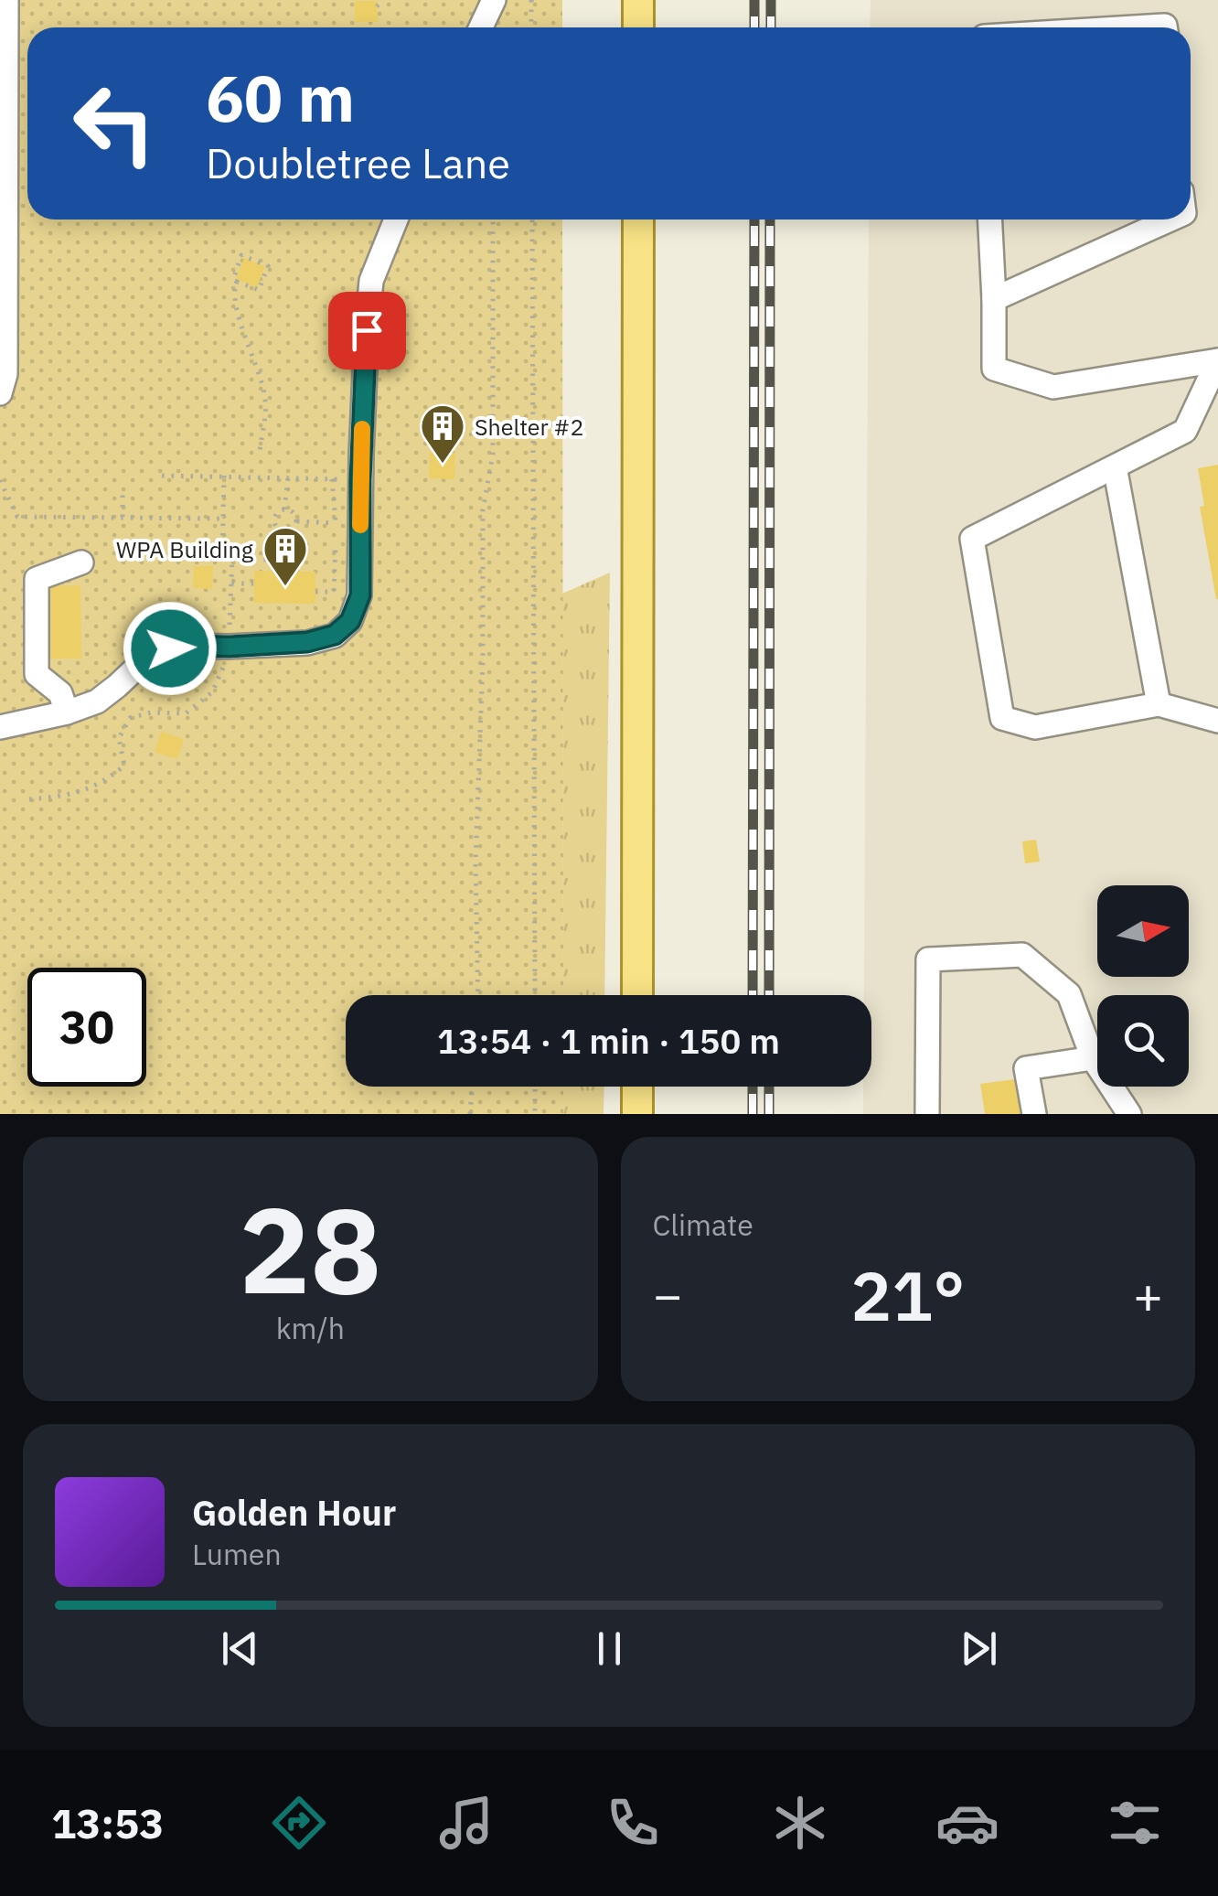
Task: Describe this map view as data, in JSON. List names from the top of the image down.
{
  "places": {
    "building": ["Shelter #2", "WPA Building"]
  },
  "north": "right",
  "page": {
    "turn": ["60 m", "Doubletree Lane"],
    "limit": "30",
    "trip": "13:54 · 1 min · 150 m",
    "tile": [
      ["28", "km/h"],
      "Climate"
    ],
    "heat": ["−", "21°", "+"],
    "song": ["Golden Hour", "Lumen"],
    "tabs": "13:53"
  }
}
